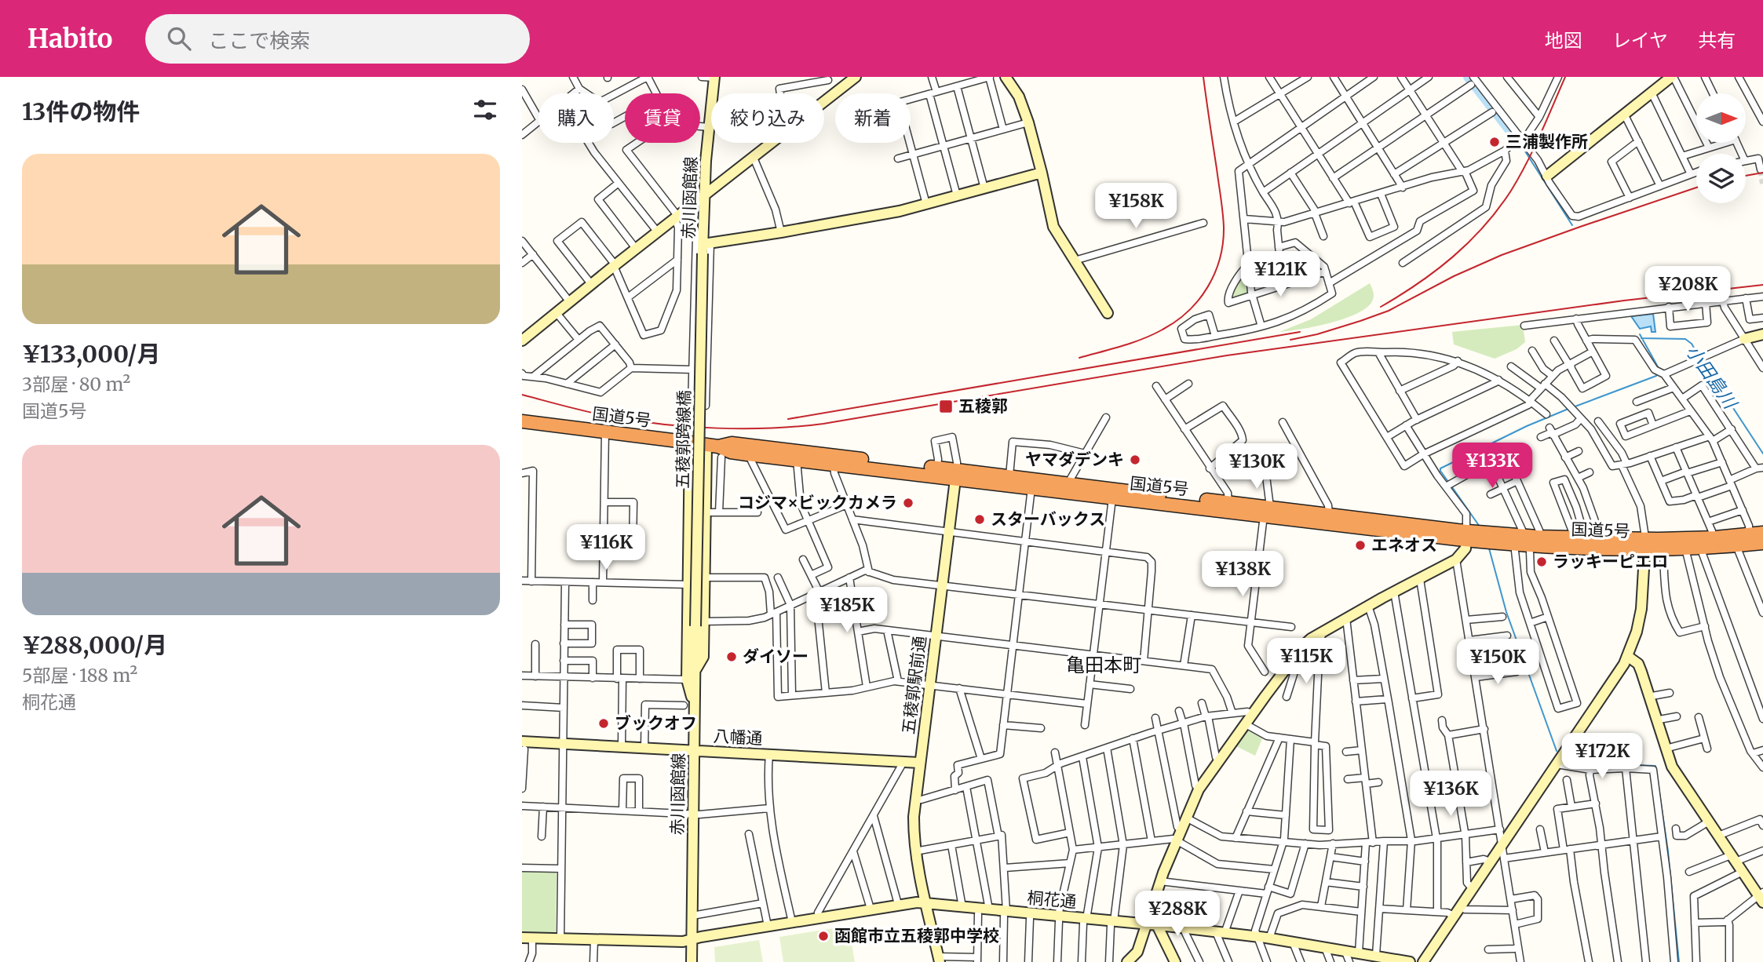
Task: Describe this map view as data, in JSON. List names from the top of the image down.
{
  "streets": {
    "highway": ["国道5号"],
    "street": [
      "赤川函館線",
      "五稜郭跨線橋",
      "五稜郭駅前通",
      "八幡通",
      "桐花通"
    ]
  },
  "crossings": [
    ["赤川函館線", "五稜郭跨線橋"],
    ["赤川函館線", "八幡通"],
    ["赤川函館線", "桐花通"],
    ["国道5号", "五稜郭駅前通"],
    ["五稜郭駅前通", "八幡通"],
    ["五稜郭駅前通", "桐花通"]
  ],
  "districts": ["亀田本町"],
  "water": ["小田島川"],
  "places": {
    "other": [
      "三浦製作所",
      "ヤマダデンキ",
      "コジマ×ビックカメラ",
      "スターバックス",
      "エネオス",
      "ラッキーピエロ",
      "ダイソー",
      "ブックオフ",
      "函館市立五稜郭中学校"
    ],
    "transit": ["五稜郭"]
  },
  "north": "right",
  "page": {
    "header": "Habito",
    "search": "ここで検索",
    "nav": ["地図", "レイヤ", "共有"],
    "heading": "13件の物件",
    "chip": [
      "購入",
      "賃貸",
      "絞り込み",
      "新着"
    ],
    "list": [
      {
        "name": "¥133,000/月",
        "note": "3部屋 · 80 m² · 国道5号"
      },
      {
        "name": "¥288,000/月",
        "note": "5部屋 · 188 m² · 桐花通"
      }
    ],
    "price": [
      "¥158K",
      "¥121K",
      "¥208K",
      "¥133K",
      "¥130K",
      "¥116K",
      "¥138K",
      "¥185K",
      "¥115K",
      "¥150K",
      "¥172K",
      "¥136K",
      "¥288K"
    ]
  }
}
